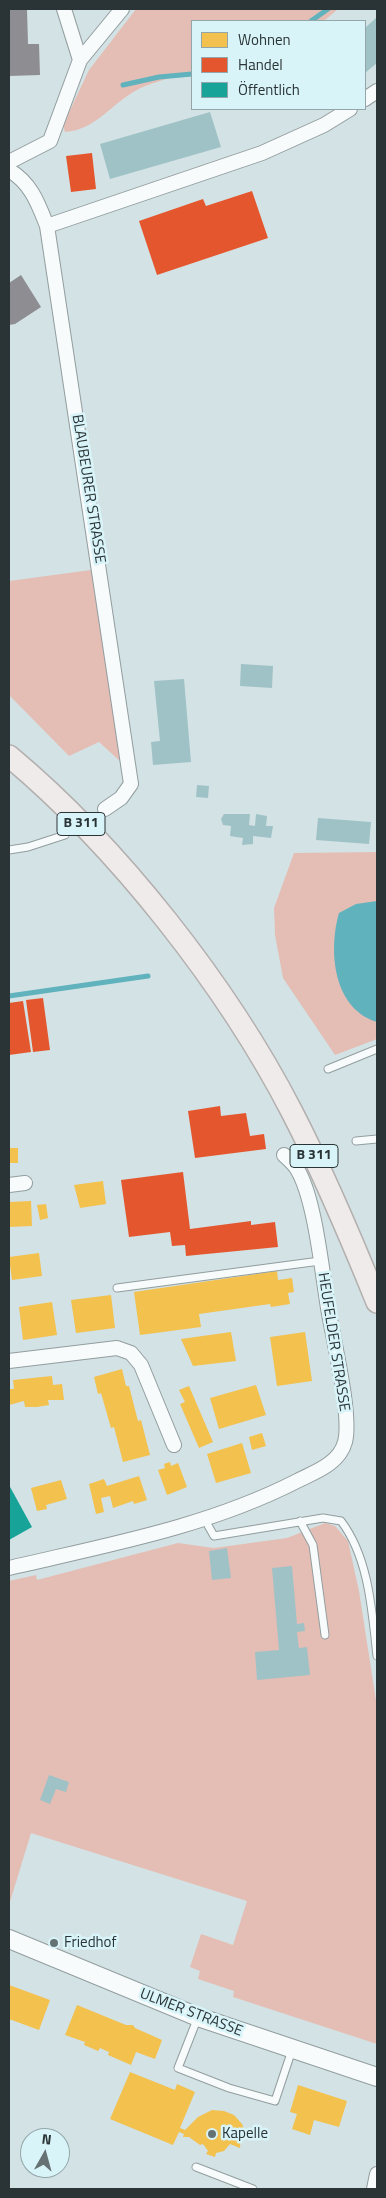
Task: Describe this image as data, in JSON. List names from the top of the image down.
{
  "streets": {
    "main road": ["B 311"],
    "street": ["BLAUBEURER STRASSE", "HEUFELDER STRASSE", "ULMER STRASSE"]
  },
  "places": ["Friedhof", "Kapelle"],
  "legend": ["Wohnen", "Handel", "Öffentlich"],
  "north": "top"
}
